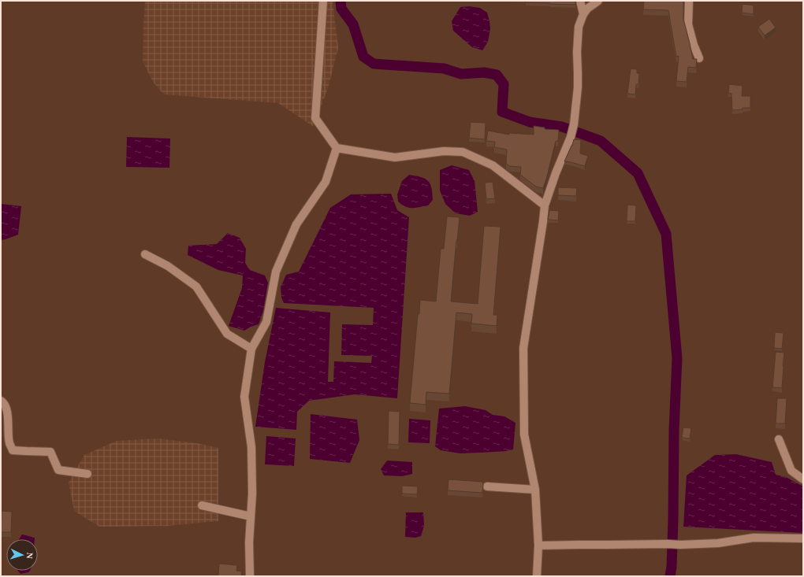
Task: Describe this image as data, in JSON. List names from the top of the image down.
{
  "north": "right"
}
